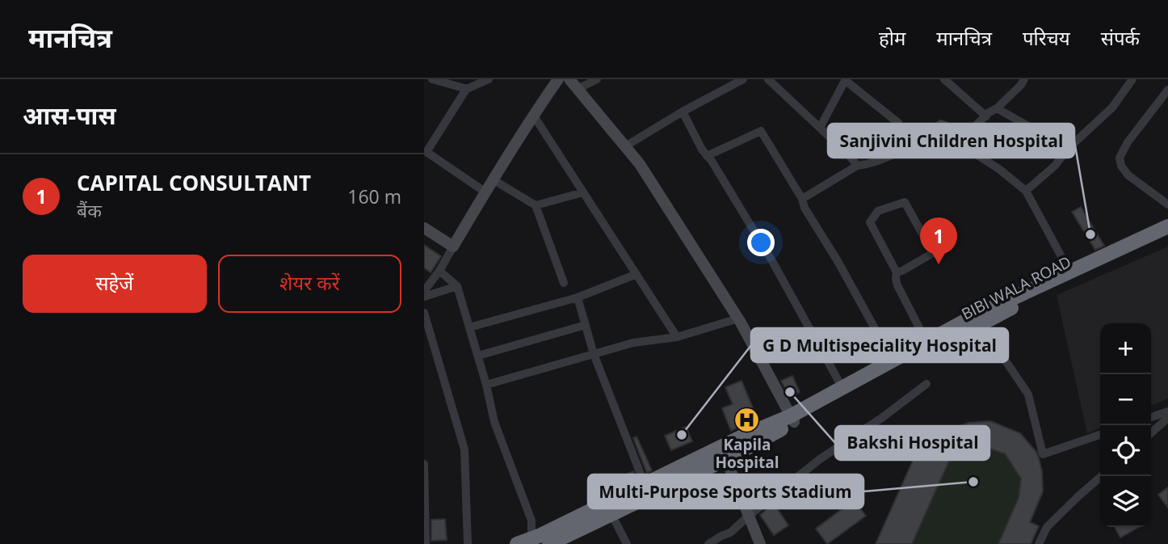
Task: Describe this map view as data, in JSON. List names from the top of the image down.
{
  "streets": {
    "highway": ["BIBI WALA ROAD"]
  },
  "places": {
    "other": [
      "Sanjivini Children Hospital",
      "Bakshi Hospital",
      "G D Multispeciality Hospital",
      "Multi-Purpose Sports Stadium"
    ],
    "hospital": ["Kapila Hospital"]
  },
  "page": {
    "header": "मानचित्र",
    "nav": [
      "होम",
      "मानचित्र",
      "परिचय",
      "संपर्क"
    ],
    "heading": "आस-पास",
    "list": [
      {
        "mark": "1",
        "name": "CAPITAL CONSULTANT",
        "note": "बैंक",
        "value": "160 m"
      }
    ],
    "pins": "1",
    "buttons": ["सहेजें", "शेयर करें"],
    "map_buttons": ["+", "−"]
  }
}
